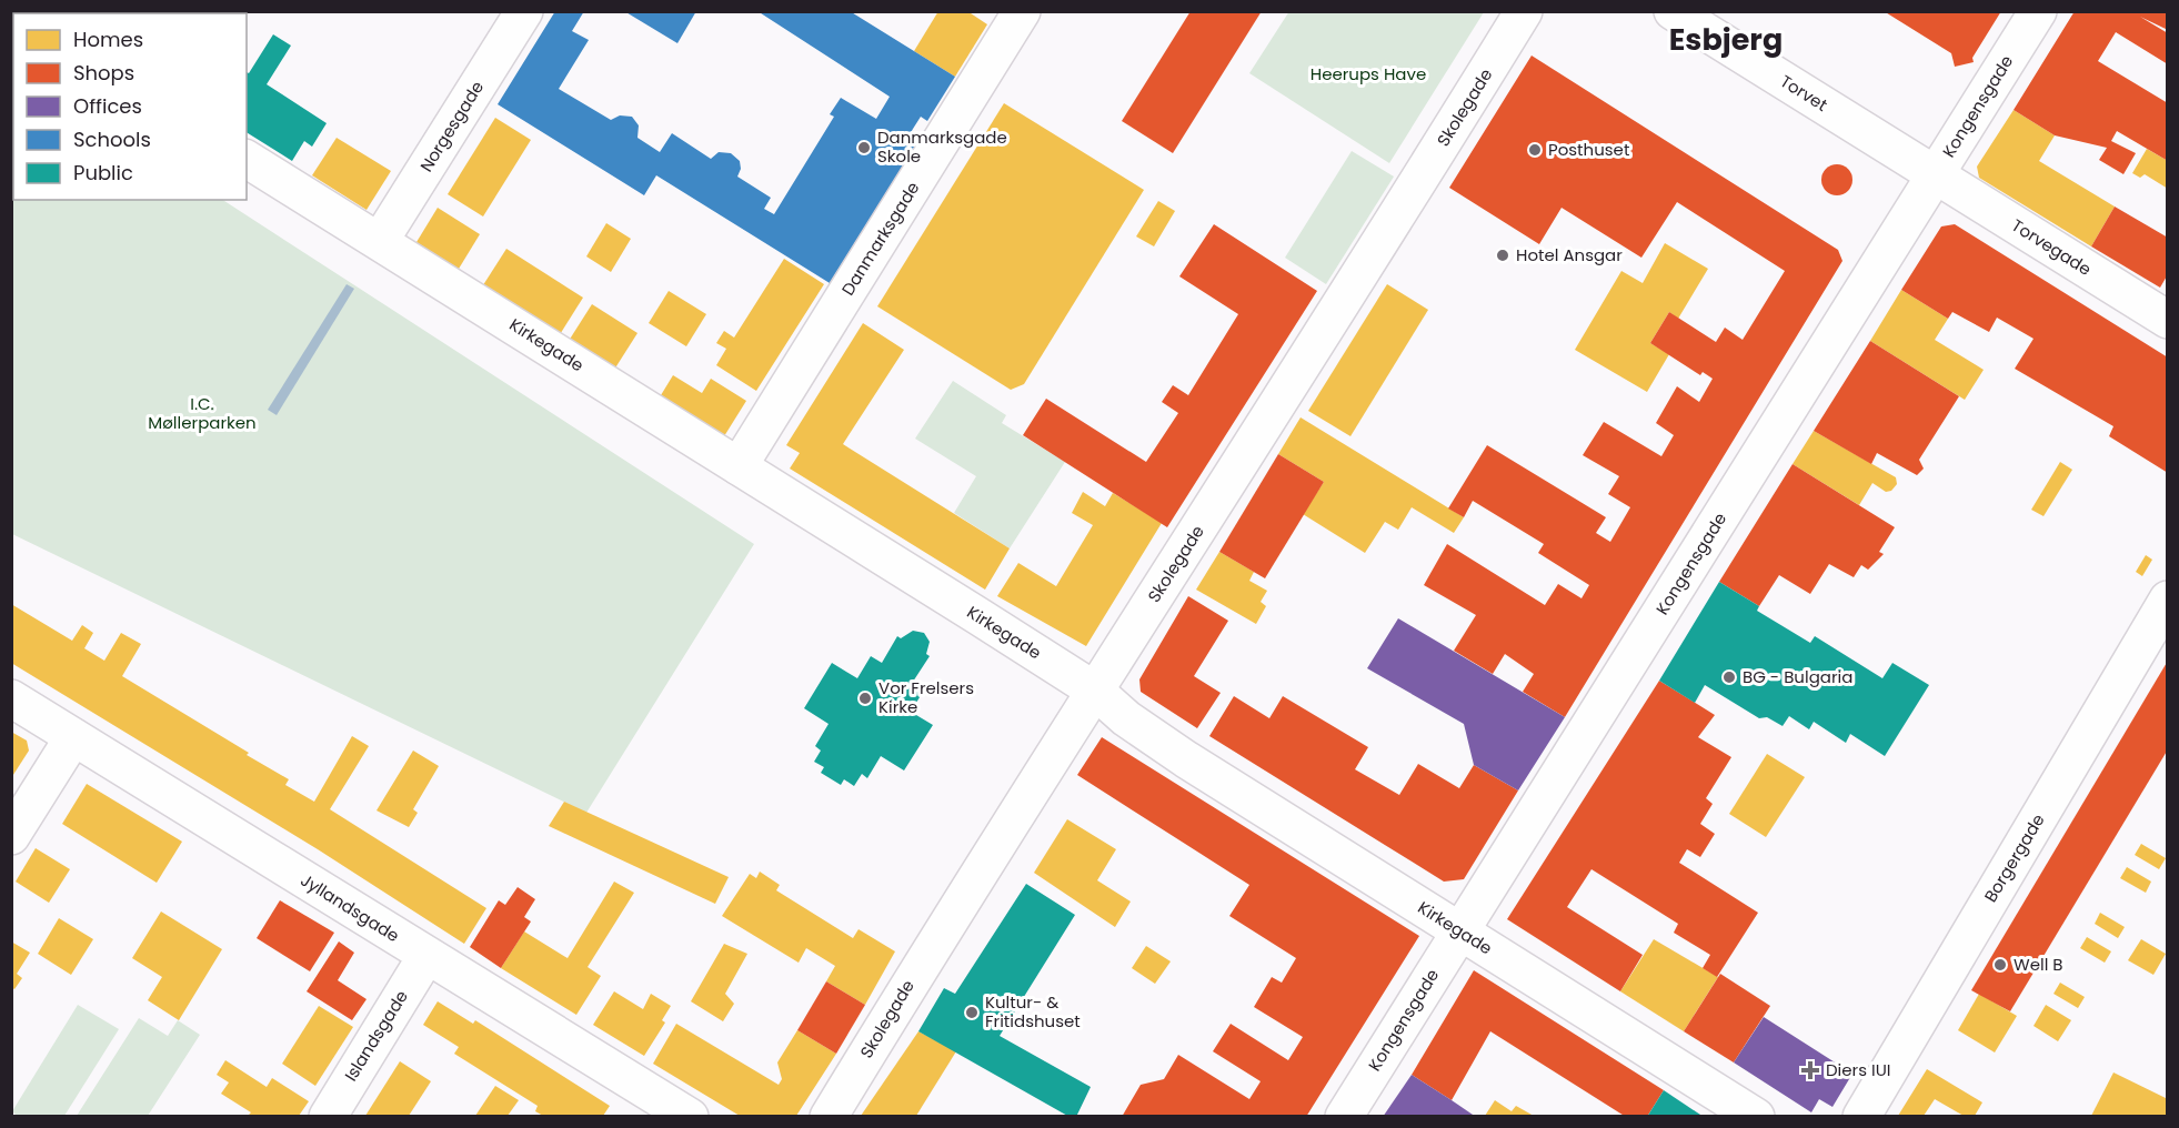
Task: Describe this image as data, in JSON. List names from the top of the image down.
{
  "streets": {
    "street": [
      "Torvet",
      "Kongensgade",
      "Skolegade",
      "Norgesgade",
      "Danmarksgade",
      "Torvegade",
      "Kirkegade",
      "Borgergade",
      "Jyllandsgade",
      "Islandsgade"
    ]
  },
  "crossings": [
    ["Torvet", "Kongensgade"],
    ["Torvet", "Torvegade"],
    ["Kongensgade", "Torvegade"],
    ["Kongensgade", "Kirkegade"],
    ["Skolegade", "Kirkegade"],
    ["Norgesgade", "Kirkegade"],
    ["Danmarksgade", "Kirkegade"],
    ["Jyllandsgade", "Islandsgade"]
  ],
  "districts": ["Esbjerg"],
  "parks": ["Heerups Have", "I.C. Møllerparken"],
  "places": {
    "other": [
      "Danmarksgade Skole",
      "Posthuset",
      "Hotel Ansgar",
      "BG - Bulgaria",
      "Vor Frelsers Kirke",
      "Well B",
      "Kultur- & Fritidshuset"
    ],
    "health": ["Diers IUI"]
  },
  "legend": [
    "Homes",
    "Shops",
    "Offices",
    "Schools",
    "Public"
  ]
}
